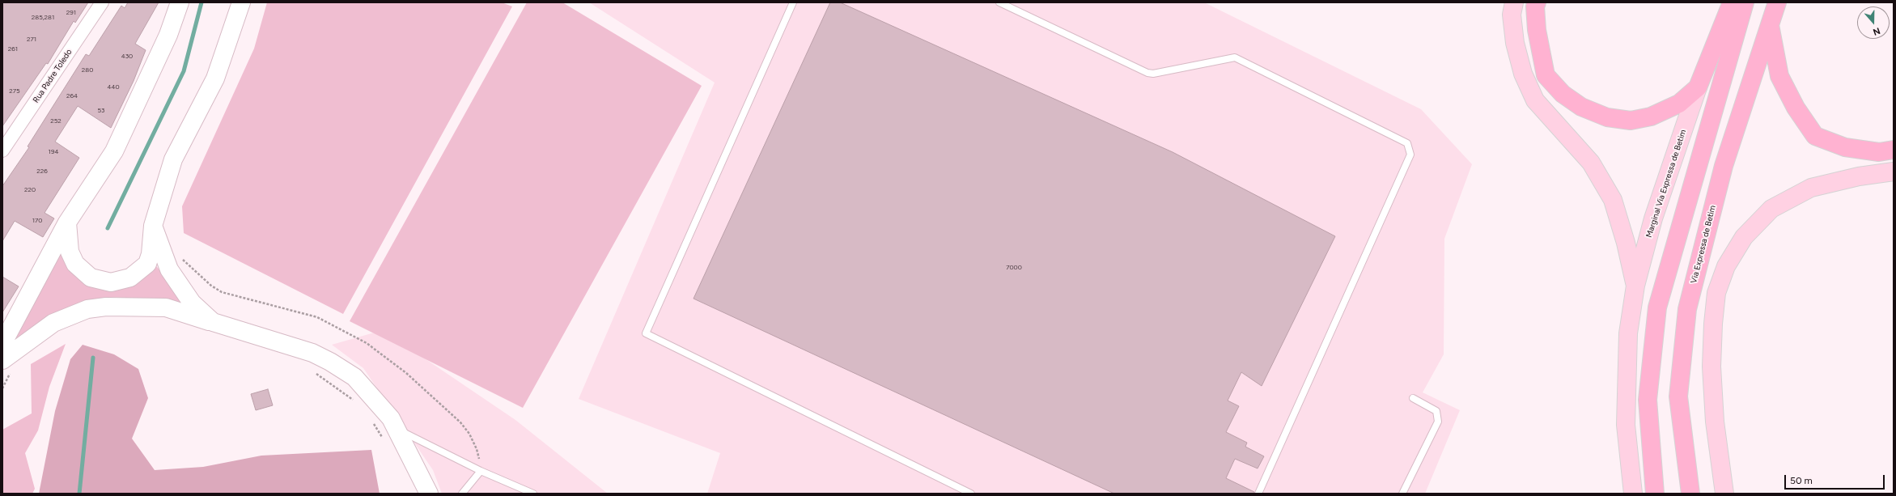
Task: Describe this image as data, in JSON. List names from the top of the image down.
{
  "streets": {
    "highway": ["Via Expressa de Betim"],
    "main road": ["Marginal Via Expressa de Betim"],
    "street": ["Rua Padre Toledo"]
  },
  "house_numbers": [
    "291",
    "285,281",
    "271",
    "261",
    "430",
    "280",
    "440",
    "275",
    "264",
    "53",
    "252",
    "194",
    "226",
    "220",
    "170",
    "7000"
  ],
  "scale_bar": "50 m",
  "north": "bottom"
}
